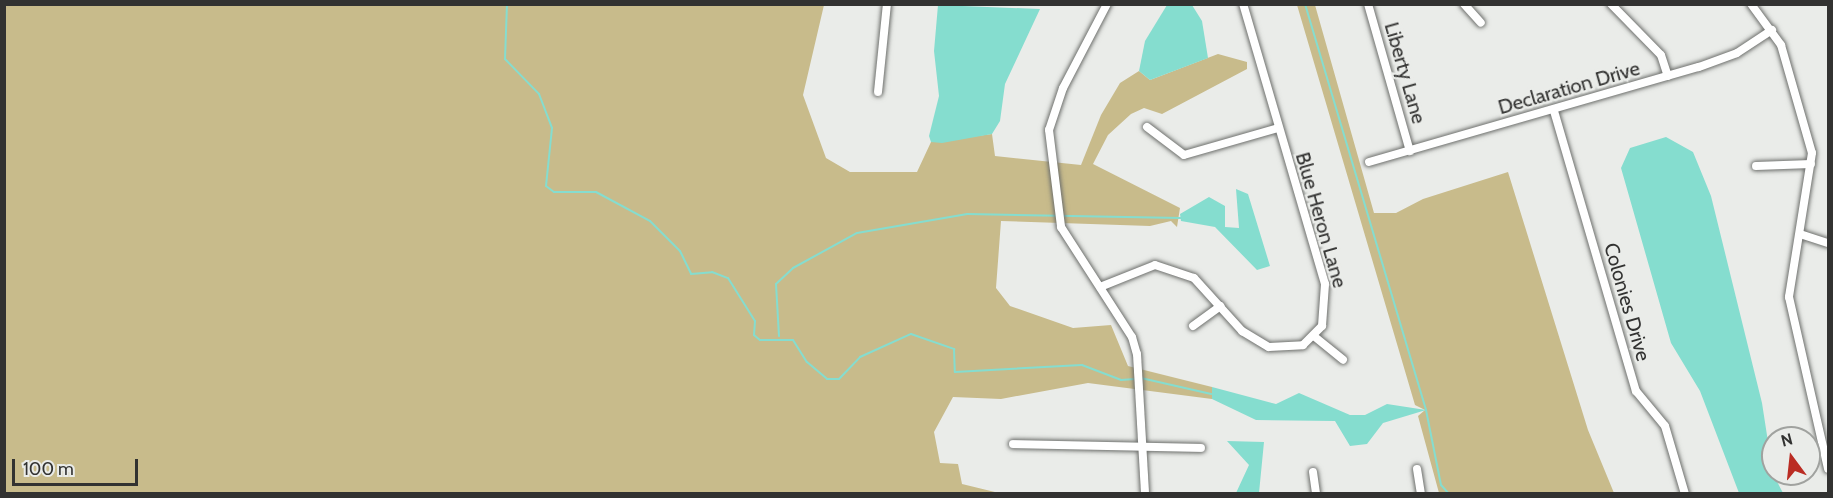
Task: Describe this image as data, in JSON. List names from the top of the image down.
{
  "streets": {
    "street": [
      "Liberty Lane",
      "Declaration Drive",
      "Blue Heron Lane",
      "Colonies Drive"
    ]
  },
  "crossings": [
    ["Liberty Lane", "Declaration Drive"],
    ["Declaration Drive", "Colonies Drive"]
  ],
  "scale_bar": "100 m",
  "north": "top"
}
